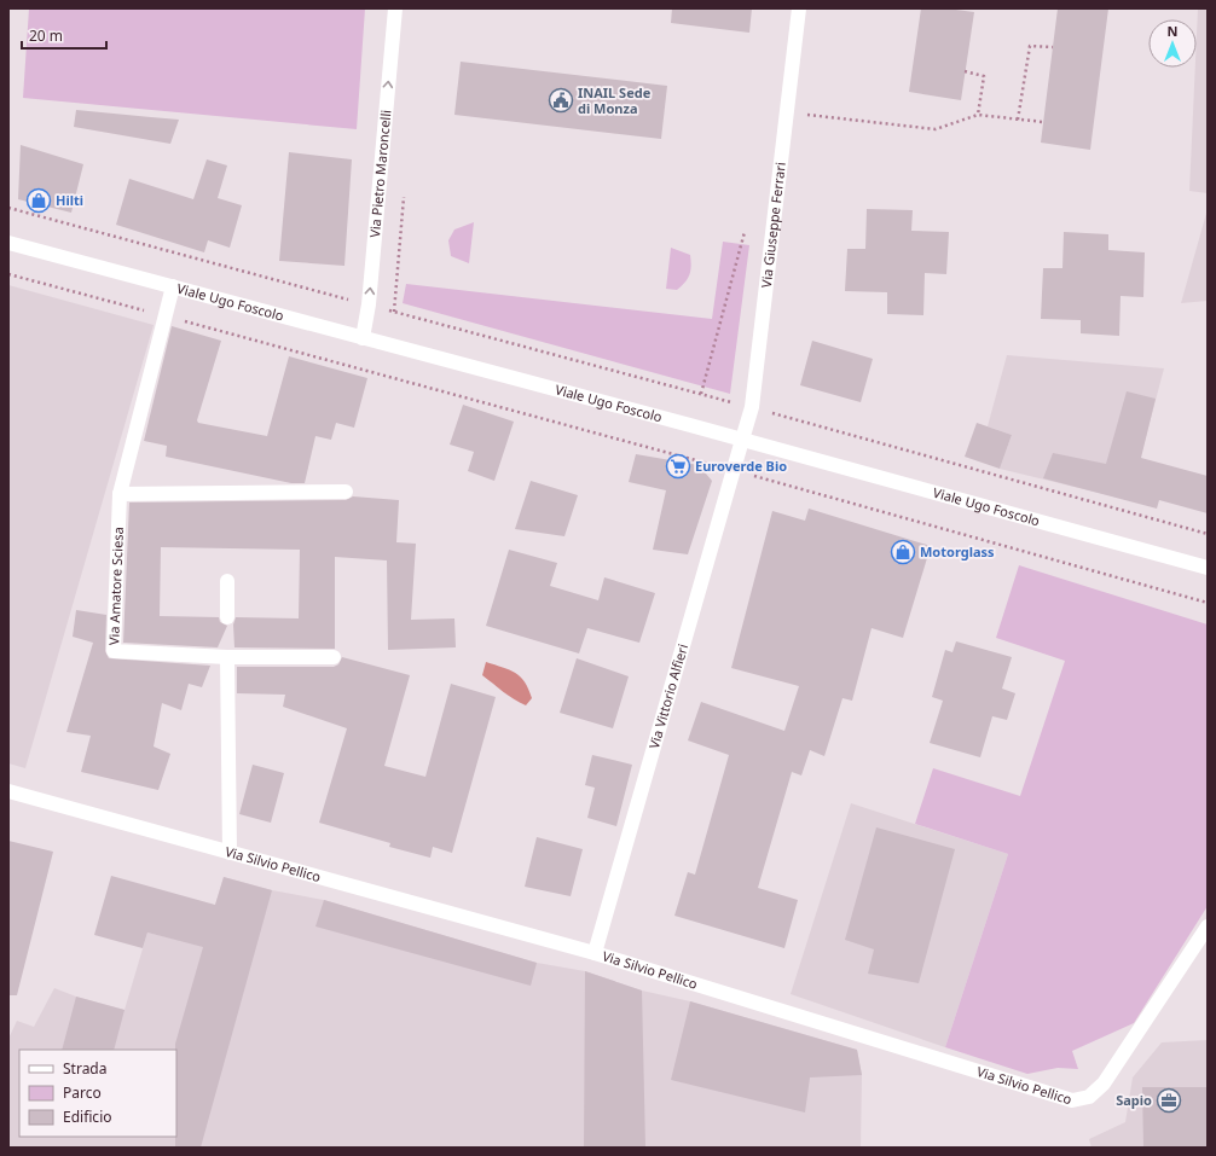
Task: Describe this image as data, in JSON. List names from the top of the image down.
{
  "streets": {
    "street": [
      "Via Pietro Maroncelli",
      "Via Giuseppe Ferrari",
      "Viale Ugo Foscolo",
      "Via Amatore Sciesa",
      "Via Vittorio Alfieri",
      "Via Silvio Pellico"
    ]
  },
  "crossings": [
    ["Via Pietro Maroncelli", "Viale Ugo Foscolo"],
    ["Via Giuseppe Ferrari", "Viale Ugo Foscolo"],
    ["Via Giuseppe Ferrari", "Via Vittorio Alfieri"],
    ["Viale Ugo Foscolo", "Via Amatore Sciesa"],
    ["Viale Ugo Foscolo", "Via Vittorio Alfieri"],
    ["Via Vittorio Alfieri", "Via Silvio Pellico"]
  ],
  "one_way": ["Via Pietro Maroncelli"],
  "places": {
    "public building": ["INAIL Sede di Monza"],
    "shop": ["Hilti", "Motorglass"],
    "supermarket": ["Euroverde Bio"],
    "office": ["Sapio"]
  },
  "legend": ["Strada", "Parco", "Edificio"],
  "scale_bar": "20 m",
  "north": "top"
}
